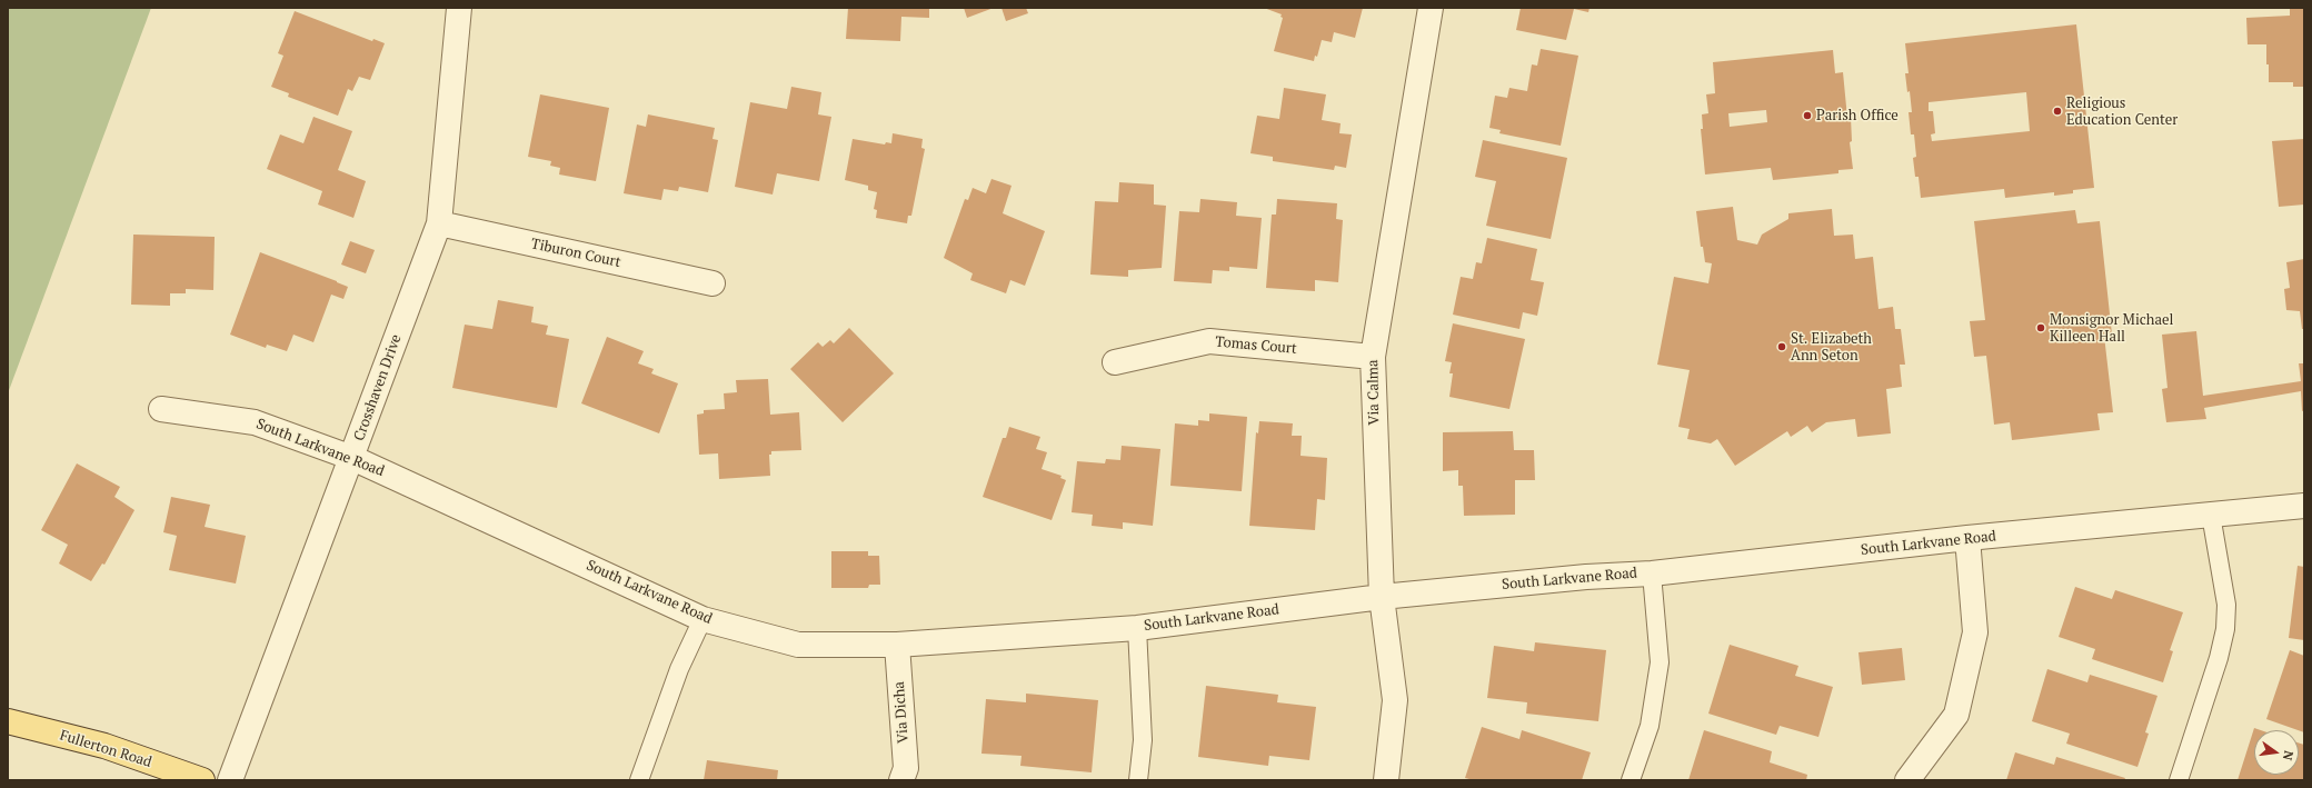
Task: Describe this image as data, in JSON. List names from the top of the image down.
{
  "streets": {
    "main road": ["Fullerton Road"],
    "street": [
      "Tiburon Court",
      "Tomas Court",
      "Crosshaven Drive",
      "Via Calma",
      "South Larkvane Road",
      "Via Dicha"
    ]
  },
  "crossings": [
    ["Tiburon Court", "Crosshaven Drive"],
    ["Tomas Court", "Via Calma"],
    ["Crosshaven Drive", "South Larkvane Road"],
    ["Via Calma", "South Larkvane Road"],
    ["South Larkvane Road", "Via Dicha"]
  ],
  "places": [
    "Religious Education Center",
    "Parish Office",
    "Monsignor Michael Killeen Hall",
    "St. Elizabeth Ann Seton"
  ],
  "north": "right"
}
